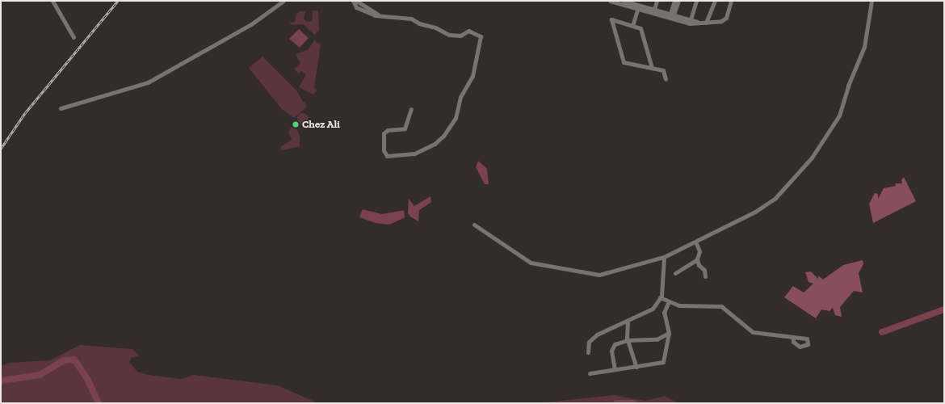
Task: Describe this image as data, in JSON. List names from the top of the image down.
{
  "places": ["Chez Ali"]
}
